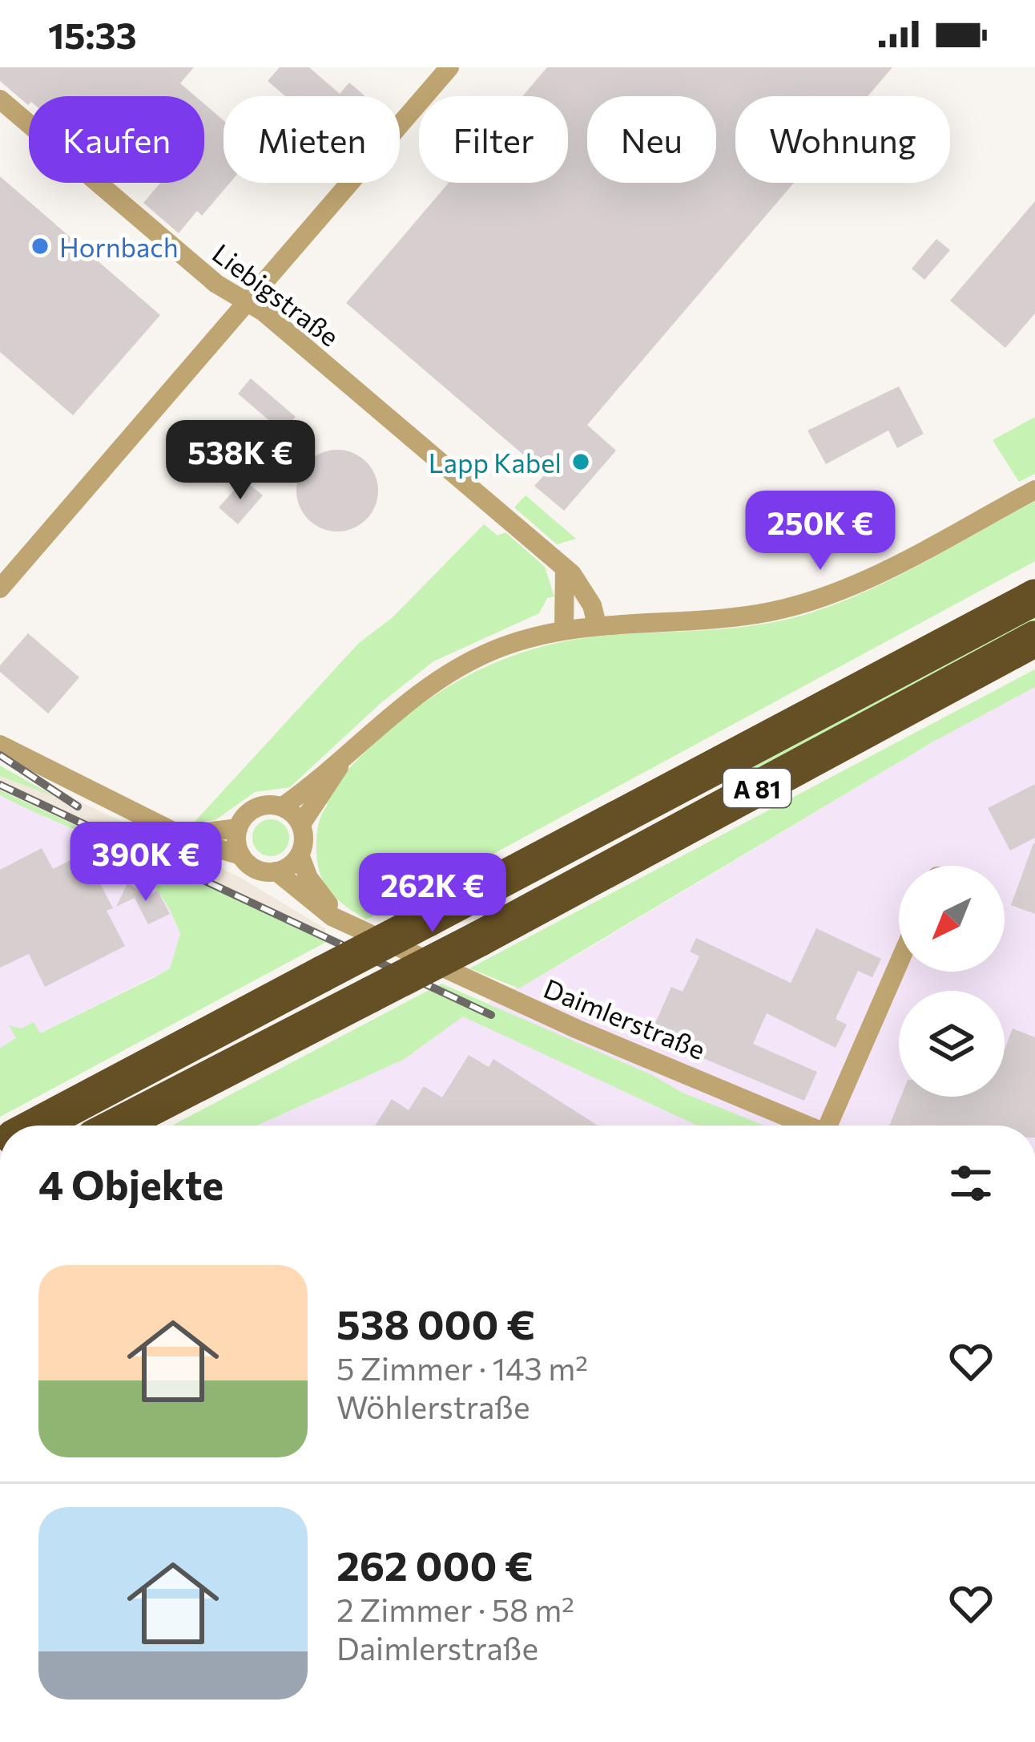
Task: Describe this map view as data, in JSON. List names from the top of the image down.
{
  "streets": {
    "highway": ["A 81"],
    "street": ["Liebigstraße", "Daimlerstraße"]
  },
  "places": ["Hornbach", "Lapp Kabel"],
  "north": "bottom left",
  "page": {
    "status": "15:33",
    "chip": [
      "Kaufen",
      "Mieten",
      "Filter",
      "Neu",
      "Wohnung"
    ],
    "price": [
      "538K €",
      "250K €",
      "390K €",
      "262K €"
    ],
    "heading": "4 Objekte",
    "list": [
      {
        "name": "538 000 €",
        "note": "5 Zimmer · 143 m² · Wöhlerstraße"
      },
      {
        "name": "262 000 €",
        "note": "2 Zimmer · 58 m² · Daimlerstraße"
      }
    ]
  }
}
